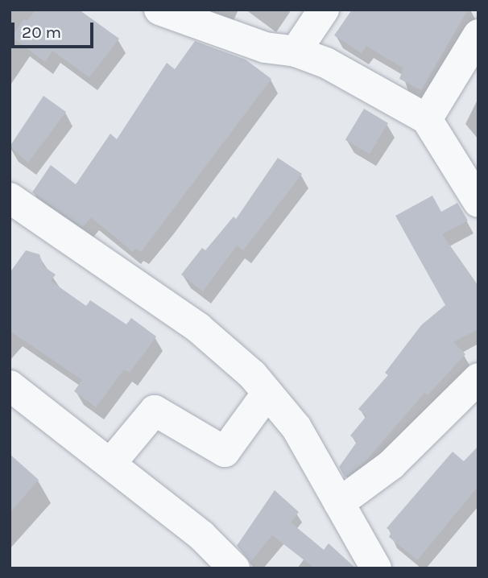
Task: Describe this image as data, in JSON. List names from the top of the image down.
{
  "scale_bar": "20 m"
}
